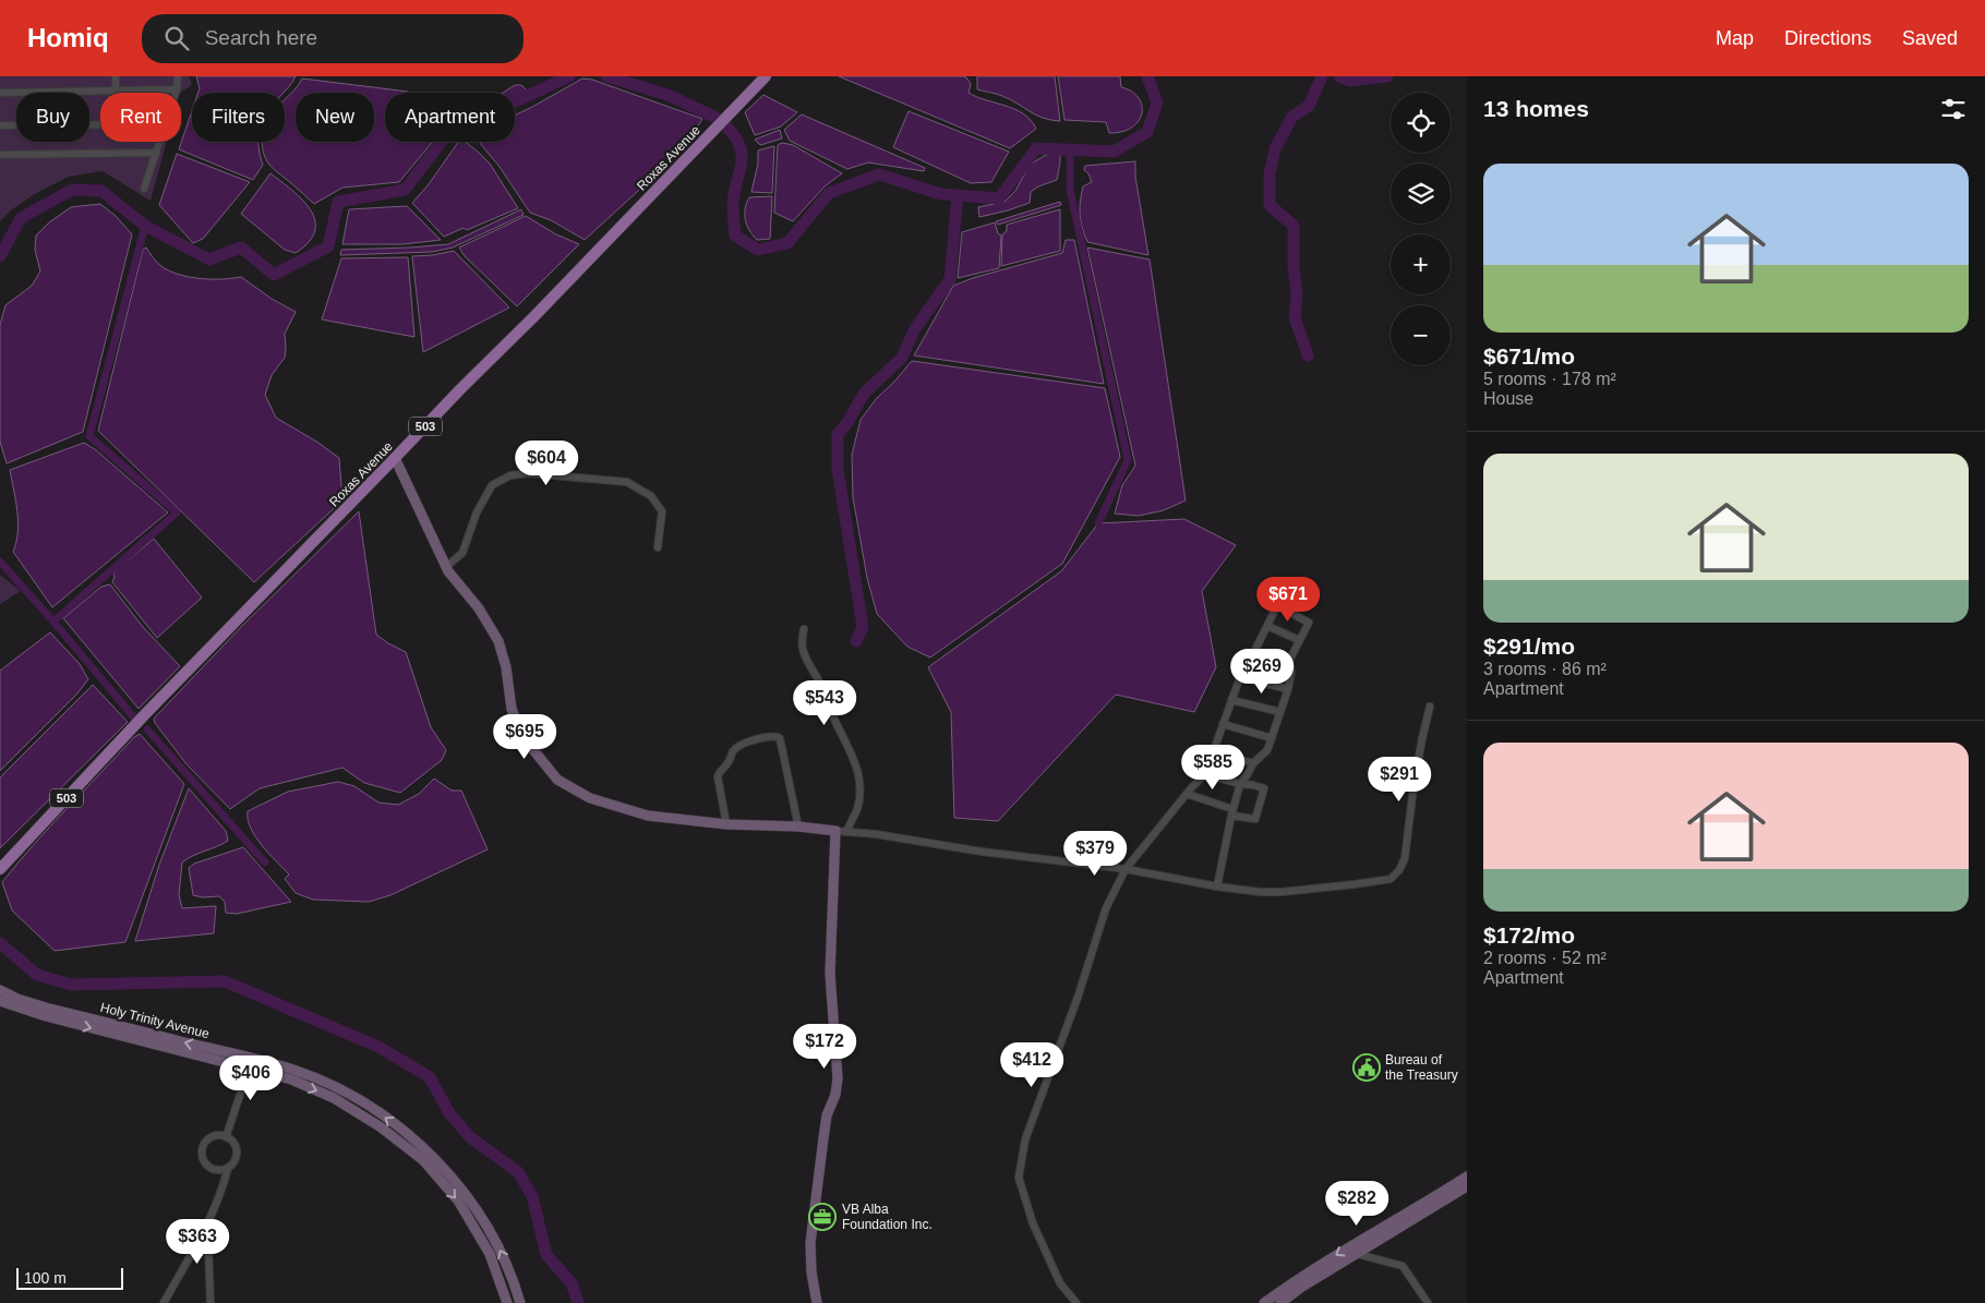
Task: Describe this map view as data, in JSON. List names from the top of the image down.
{
  "streets": {
    "main road": ["Roxas Avenue", "503", "Holy Trinity Avenue"]
  },
  "places": {
    "public building": ["Bureau of the Treasury"],
    "office": ["VB Alba Foundation Inc."]
  },
  "scale_bar": "100 m",
  "page": {
    "header": "Homiq",
    "search": "Search here",
    "nav": ["Map", "Directions", "Saved"],
    "heading": "13 homes",
    "map_buttons": ["+", "−"],
    "chip": [
      "Buy",
      "Rent",
      "Filters",
      "New",
      "Apartment"
    ],
    "list": [
      {
        "name": "$671/mo",
        "note": "5 rooms · 178 m² · House"
      },
      {
        "name": "$291/mo",
        "note": "3 rooms · 86 m² · Apartment"
      },
      {
        "name": "$172/mo",
        "note": "2 rooms · 52 m² · Apartment"
      }
    ],
    "price": [
      "$604",
      "$671",
      "$269",
      "$543",
      "$695",
      "$585",
      "$291",
      "$379",
      "$172",
      "$412",
      "$406",
      "$282",
      "$363"
    ],
    "scale": "100 m"
  }
}
